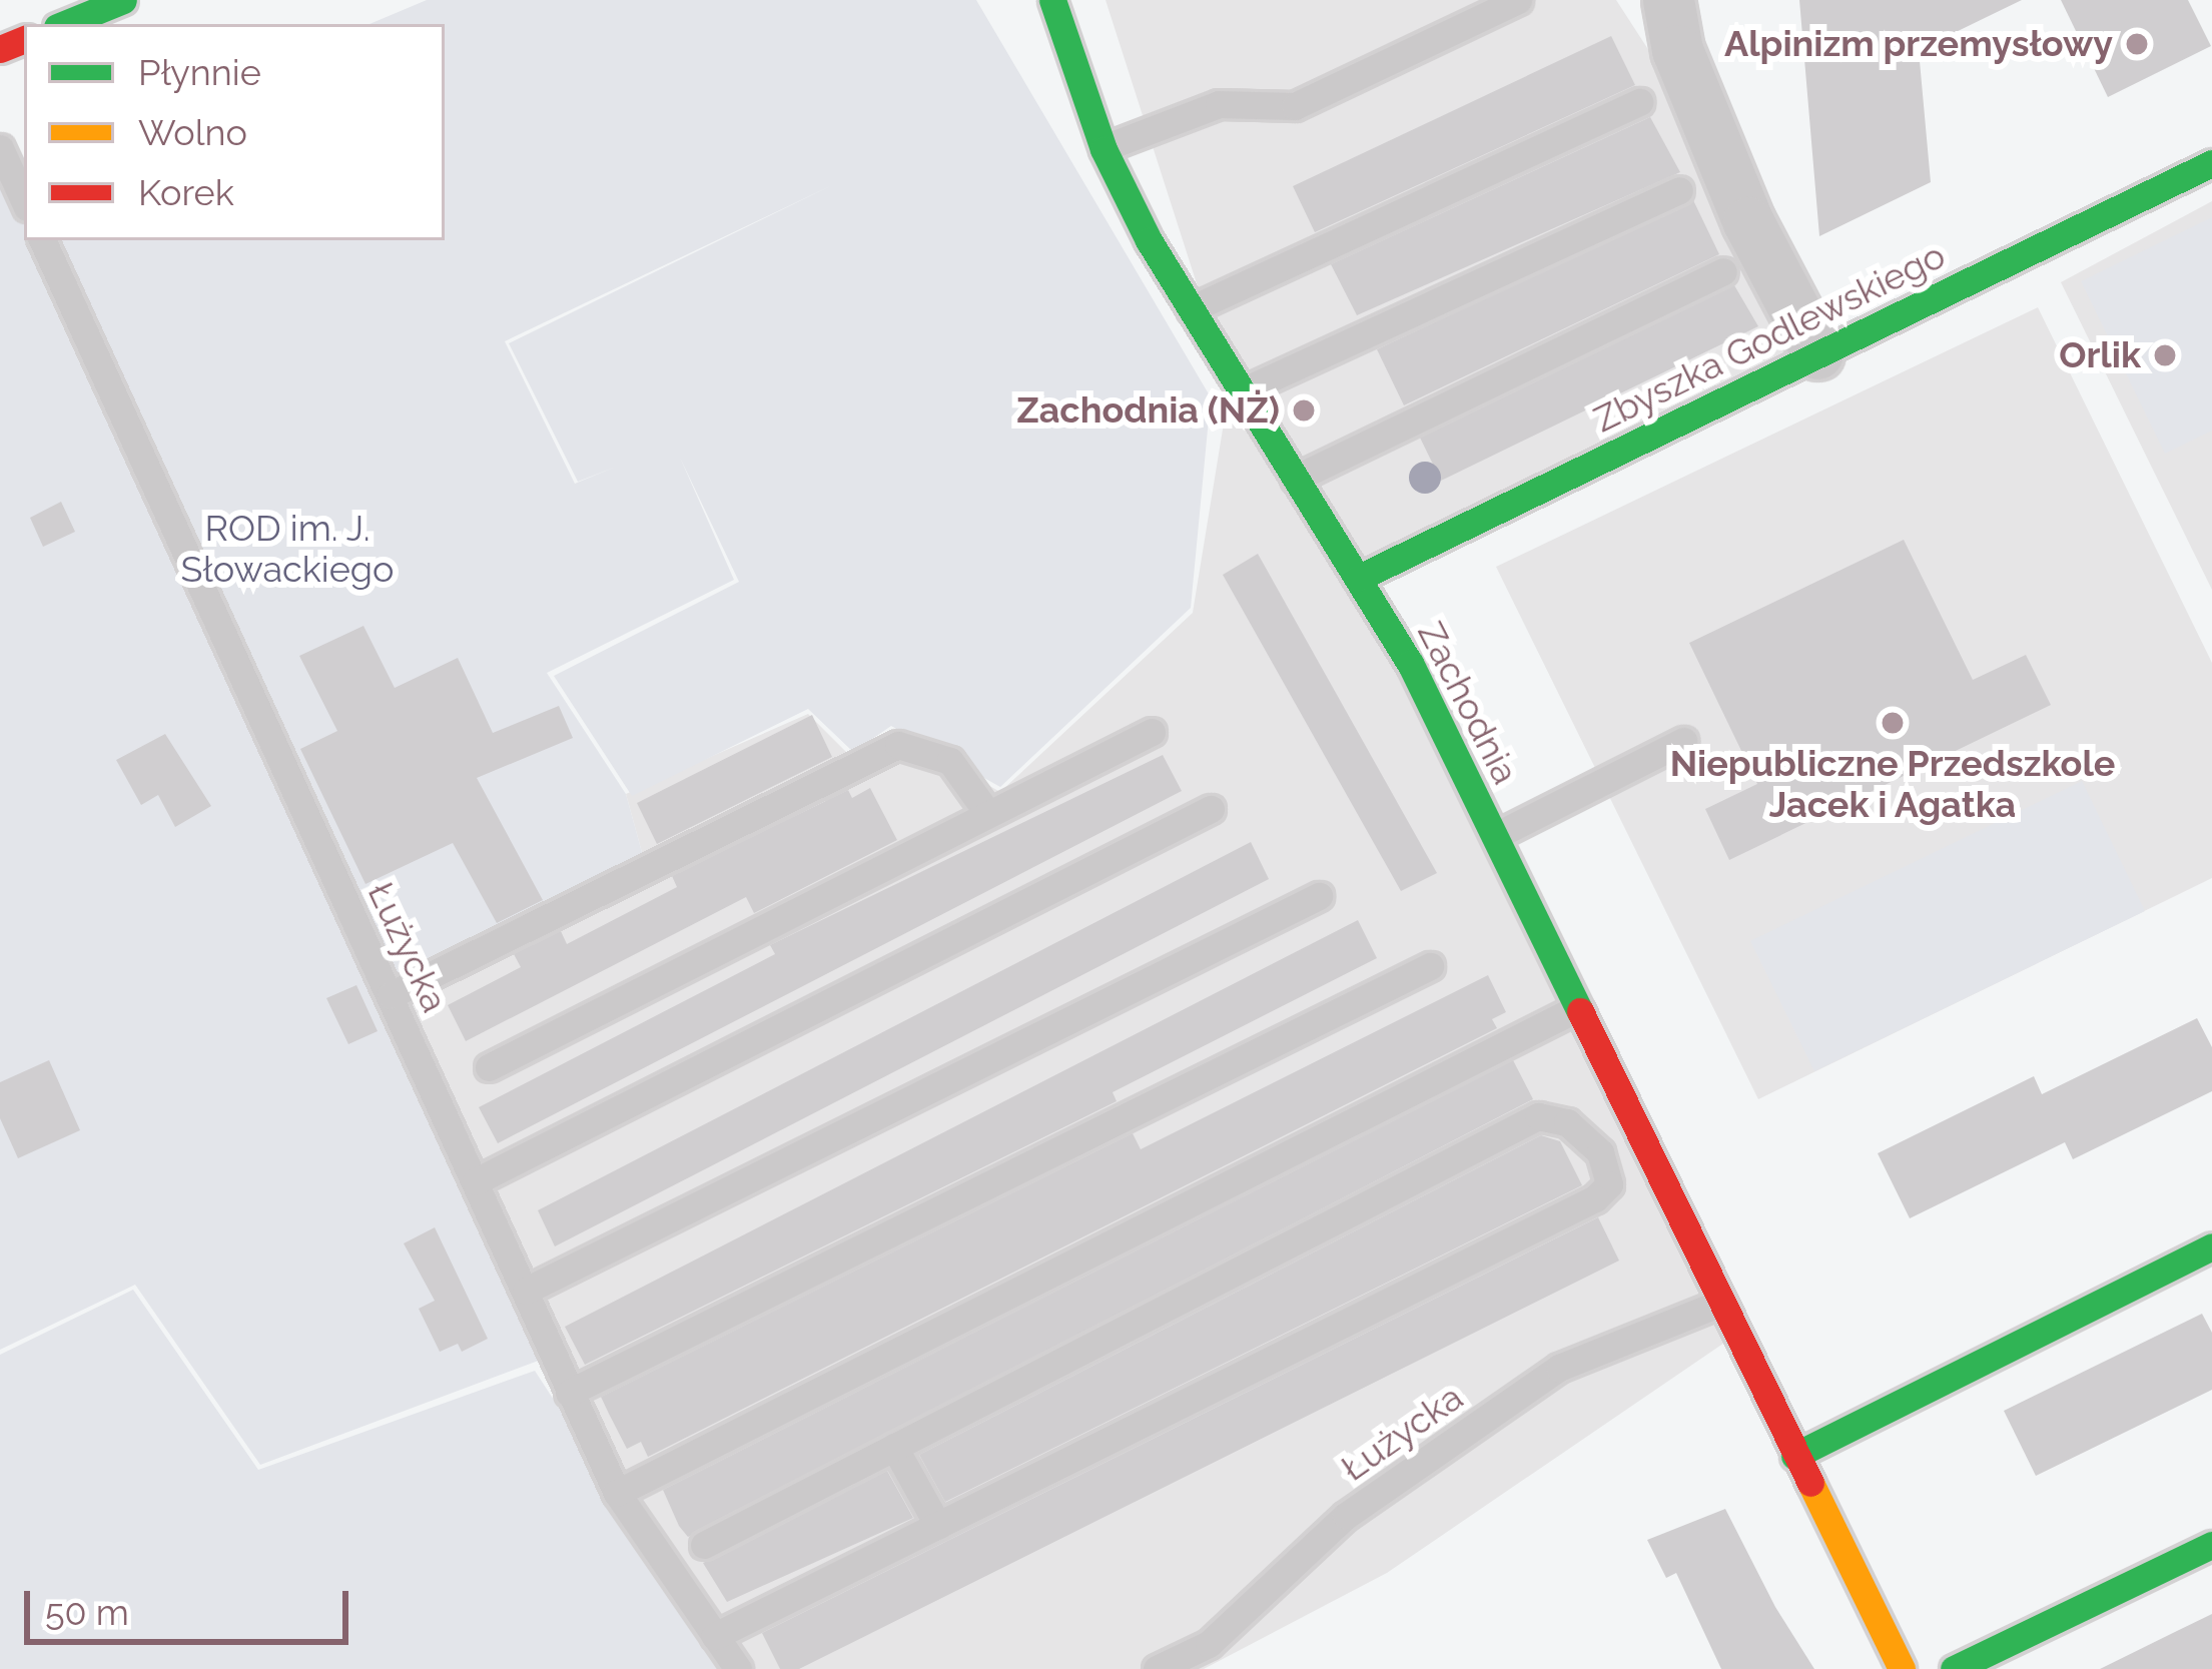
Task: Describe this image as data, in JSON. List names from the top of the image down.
{
  "streets": {
    "street": ["Zbyszka Godlewskiego", "Zachodnia"],
    "lane": ["Łużycka"]
  },
  "crossings": [
    ["Zbyszka Godlewskiego", "Zachodnia"],
    ["Zachodnia", "Łużycka"]
  ],
  "parks": ["ROD im. J. Słowackiego"],
  "places": [
    "Alpinizm przemysłowy",
    "Orlik",
    "Zachodnia (NŻ)",
    "Niepubliczne Przedszkole Jacek i Agatka"
  ],
  "legend": ["Płynnie", "Wolno", "Korek"],
  "scale_bar": "50 m"
}
